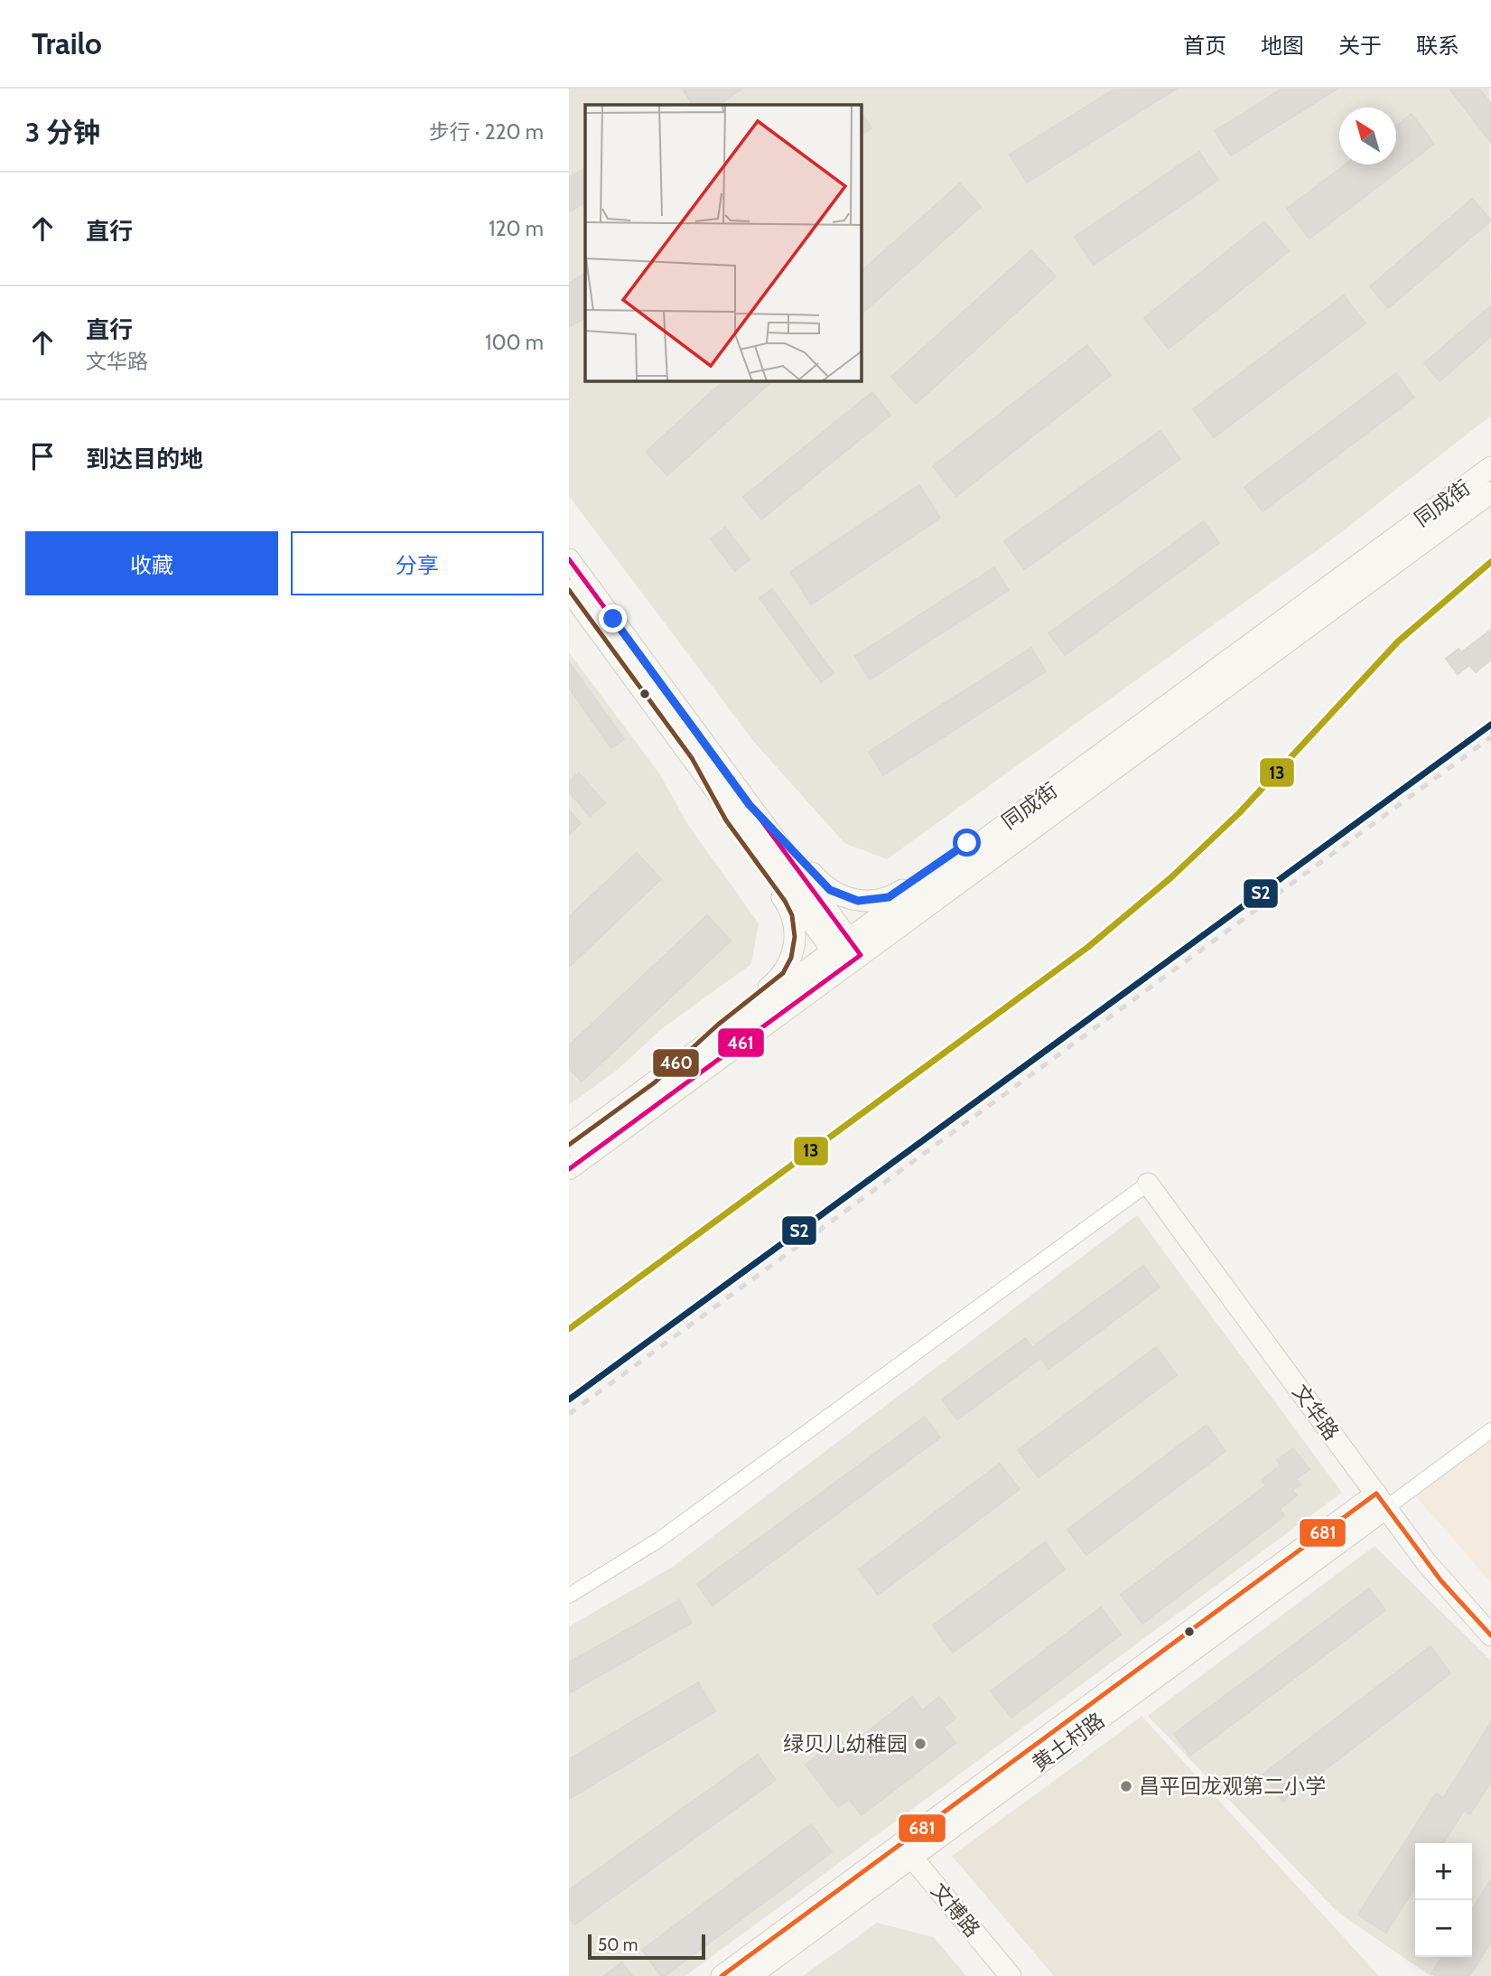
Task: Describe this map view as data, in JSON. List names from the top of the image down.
{
  "streets": {
    "main road": [
      "同成街",
      "文华路",
      "黄土村路",
      "文博路"
    ]
  },
  "crossings": [
    ["文华路", "黄土村路"],
    ["黄土村路", "文博路"]
  ],
  "places": ["绿贝儿幼稚园", "昌平回龙观第二小学"],
  "lines": [
    "transit line 461",
    "transit line 13",
    "transit line 460",
    "transit line S2",
    "transit line 681"
  ],
  "scale_bar": "50 m",
  "north": "top left",
  "page": {
    "header": "Trailo",
    "nav": [
      "首页",
      "地图",
      "关于",
      "联系"
    ],
    "heading": ["3 分钟", "步行 · 220 m"],
    "list": [
      ["直行", "120 m"],
      ["直行", "文华路", "100 m"],
      "到达目的地"
    ],
    "buttons": ["收藏", "分享"],
    "map_buttons": ["+", "−"],
    "scale": "50 m"
  }
}
